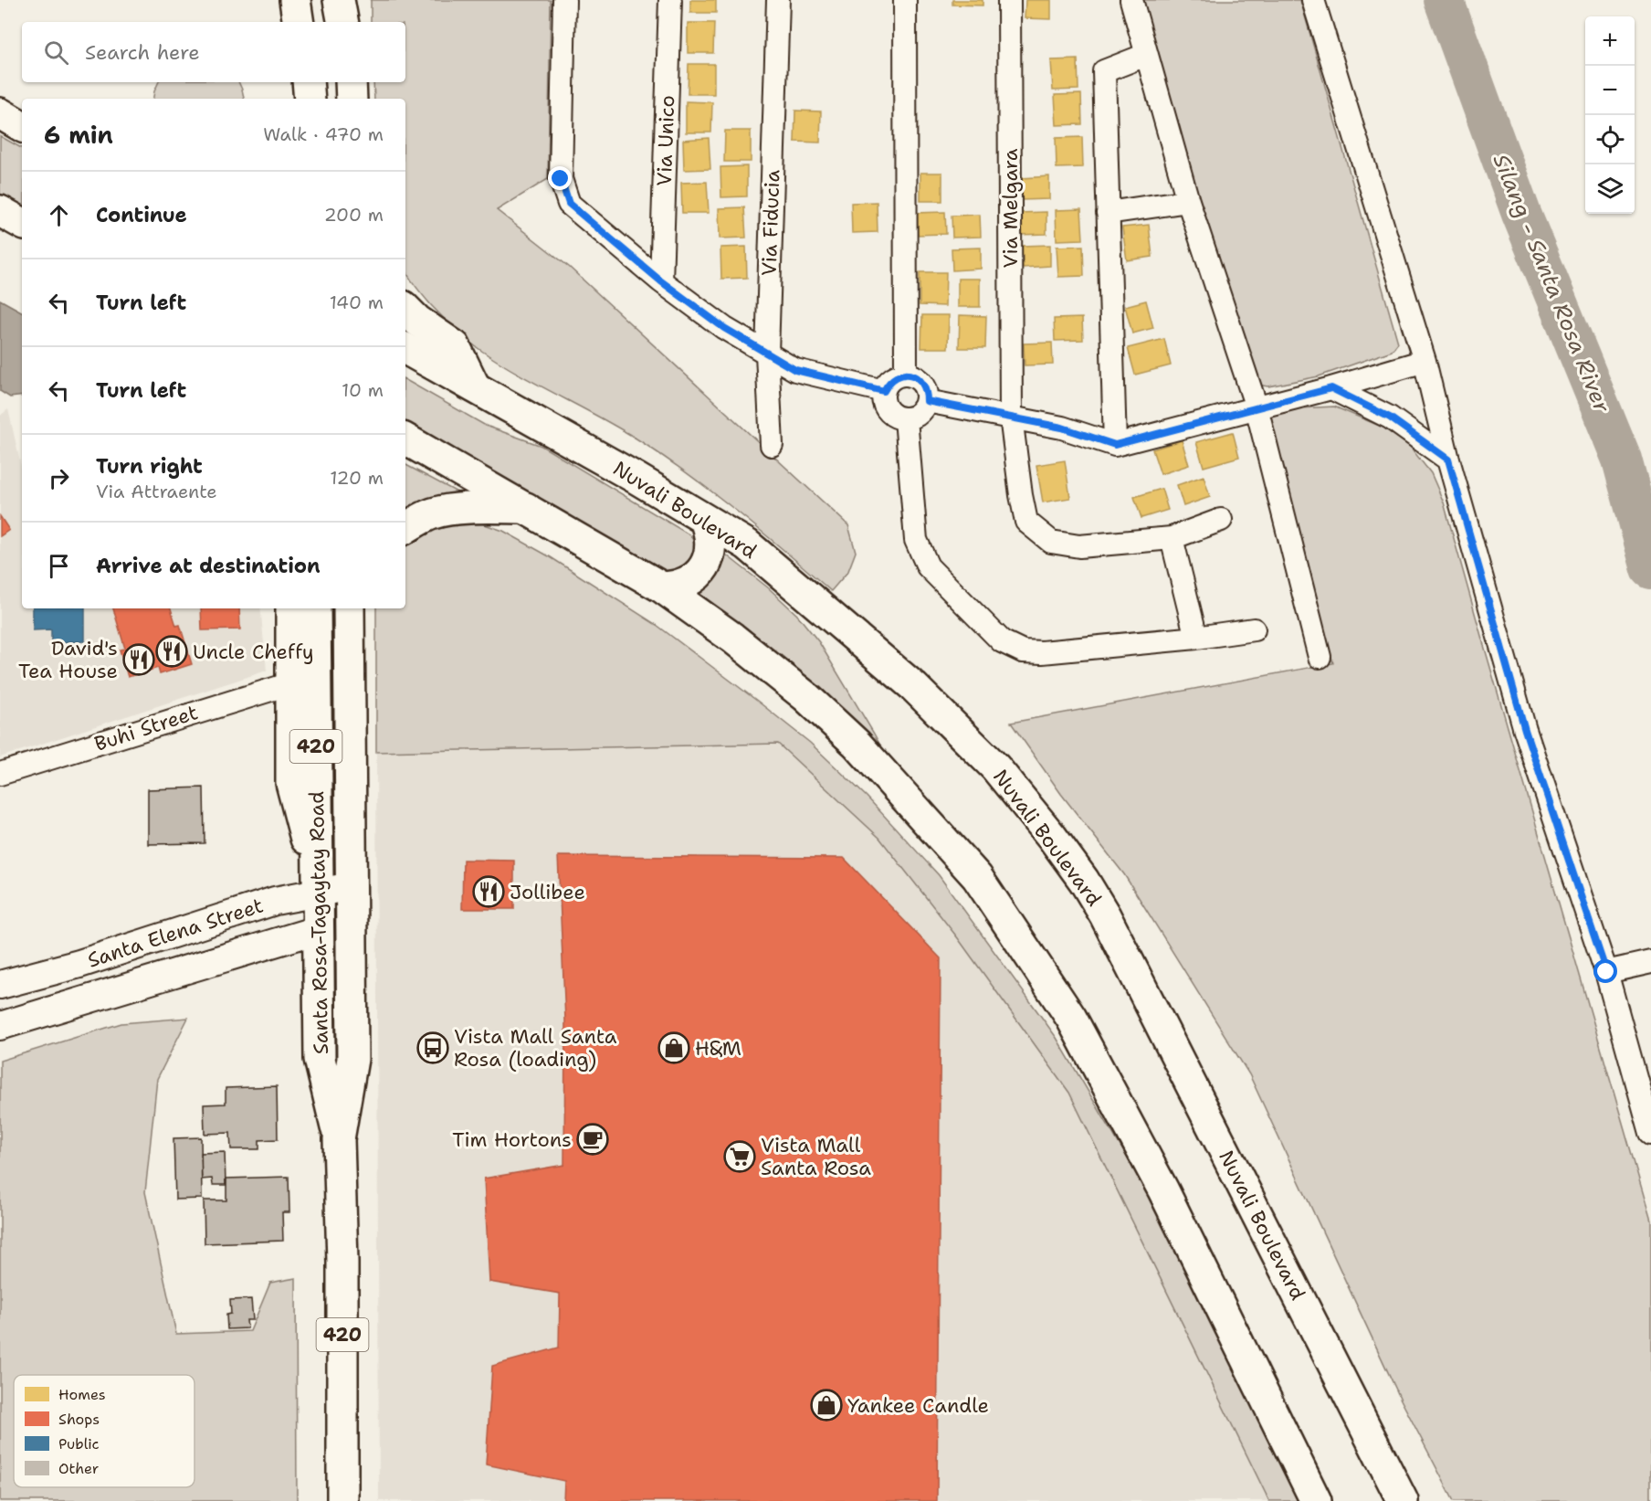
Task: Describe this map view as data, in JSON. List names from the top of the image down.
{
  "streets": {
    "main road": ["Nuvali Boulevard", "420", "Santa Rosa-Tagaytay Road"],
    "street": [
      "Via Unico",
      "Via Melgara",
      "Via Fiducia",
      "Buhi Street",
      "Santa Elena Street"
    ]
  },
  "crossings": [
    ["Santa Rosa-Tagaytay Road", "Santa Elena Street"]
  ],
  "water": ["Silang - Santa Rosa River"],
  "places": {
    "restaurant": ["Uncle Cheffy", "David's Tea House", "Jollibee"],
    "bus stop": ["Vista Mall Santa Rosa (loading)"],
    "shop": ["H&M", "Yankee Candle"],
    "cafe": ["Tim Hortons"],
    "supermarket": ["Vista Mall Santa Rosa"]
  },
  "legend": [
    "Homes",
    "Shops",
    "Public",
    "Other"
  ],
  "page": {
    "map_buttons": ["+", "−"],
    "search": "Search here",
    "heading": ["6 min", "Walk · 470 m"],
    "list": [
      ["Continue", "200 m"],
      ["Turn left", "140 m"],
      ["Turn left", "10 m"],
      ["Turn right", "Via Attraente", "120 m"],
      "Arrive at destination"
    ]
  }
}
